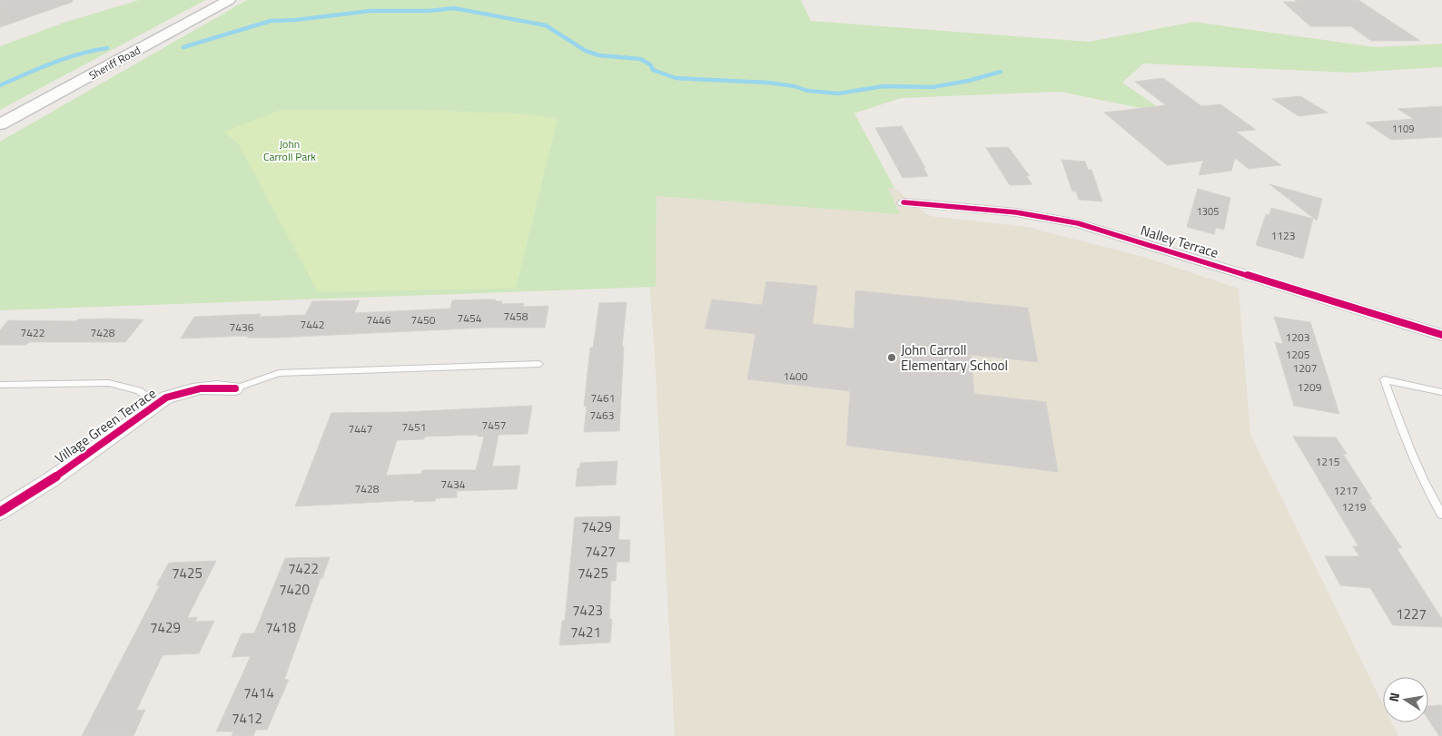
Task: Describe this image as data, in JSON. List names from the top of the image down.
{
  "streets": {
    "main road": ["Sheriff Road"],
    "street": ["Nalley Terrace", "Village Green Terrace"]
  },
  "parks": ["John Carroll Park"],
  "places": ["John Carroll Elementary School"],
  "house_numbers": [
    "1109",
    "1305",
    "1123",
    "7458",
    "7454",
    "7446",
    "7450",
    "7442",
    "7436",
    "7422",
    "7428",
    "1203",
    "1205",
    "1207",
    "1400",
    "1209",
    "7461",
    "7463",
    "7457",
    "7451",
    "7447",
    "1215",
    "7434",
    "7428",
    "1217",
    "1219",
    "7429",
    "7427",
    "7422",
    "7425",
    "7425",
    "7420",
    "7423",
    "1227",
    "7429",
    "7418",
    "7421",
    "7414",
    "7412"
  ],
  "north": "left"
}
